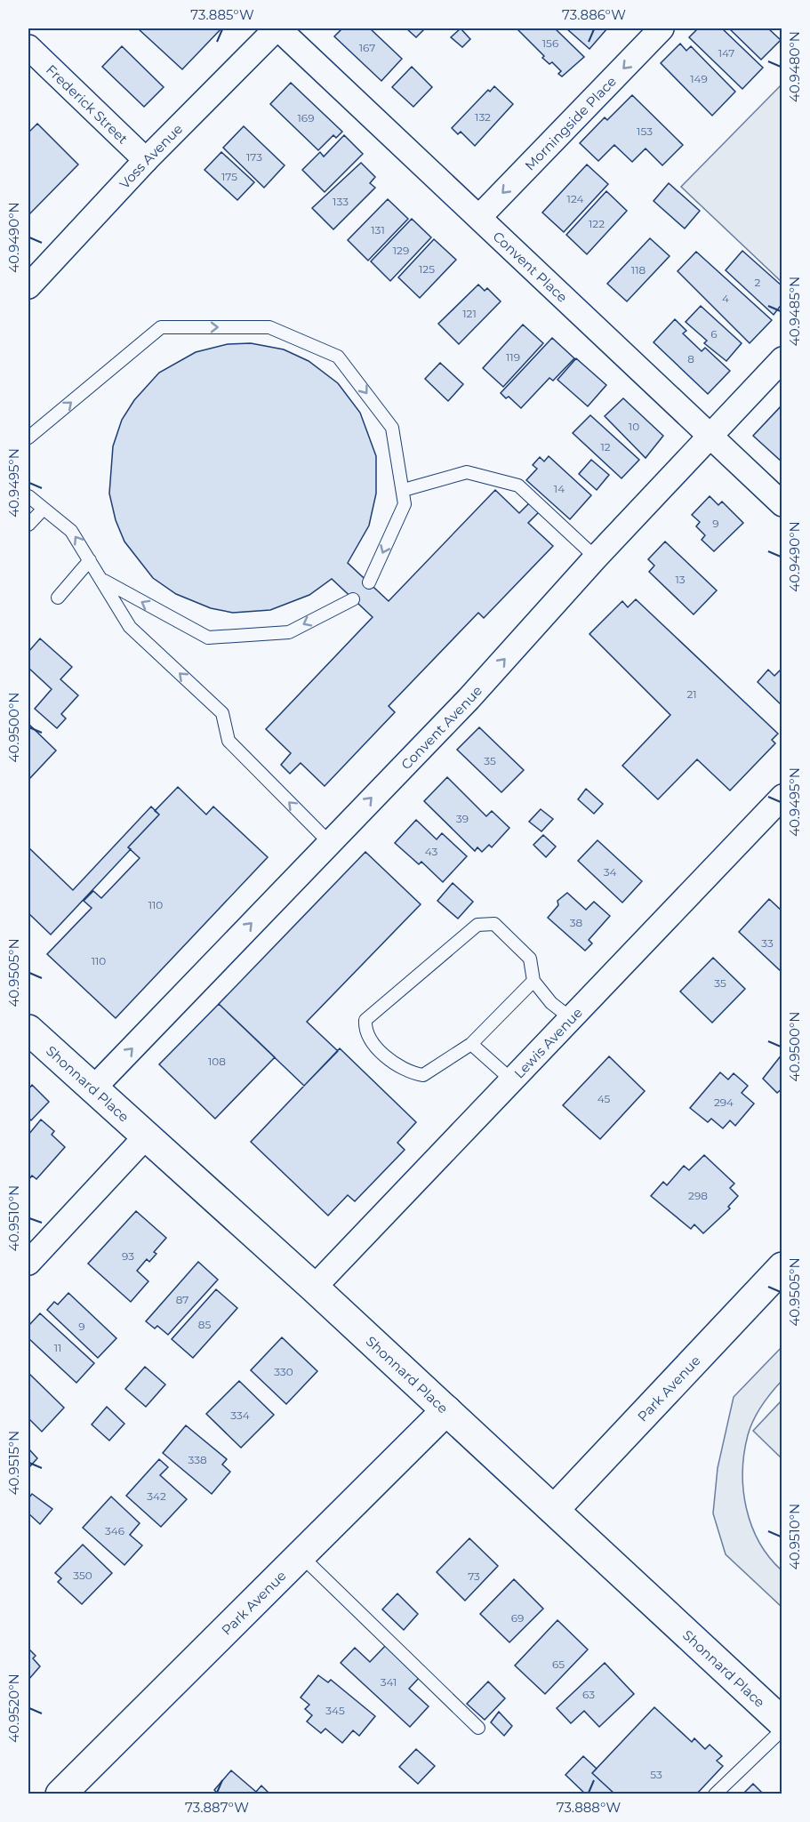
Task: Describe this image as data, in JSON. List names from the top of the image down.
{
  "streets": {
    "street": [
      "Frederick Street",
      "Morningside Place",
      "Voss Avenue",
      "Convent Place",
      "Convent Avenue",
      "Lewis Avenue",
      "Shonnard Place",
      "Park Avenue"
    ]
  },
  "crossings": [
    ["Frederick Street", "Voss Avenue"],
    ["Morningside Place", "Convent Place"],
    ["Voss Avenue", "Convent Place"],
    ["Convent Place", "Convent Avenue"],
    ["Convent Avenue", "Shonnard Place"],
    ["Lewis Avenue", "Shonnard Place"],
    ["Shonnard Place", "Park Avenue"]
  ],
  "one_way": ["Morningside Place", "Convent Avenue"],
  "house_numbers": [
    "156",
    "167",
    "147",
    "149",
    "132",
    "169",
    "153",
    "173",
    "175",
    "124",
    "133",
    "122",
    "131",
    "129",
    "125",
    "118",
    "2",
    "4",
    "121",
    "6",
    "119",
    "8",
    "10",
    "12",
    "14",
    "9",
    "13",
    "21",
    "35",
    "39",
    "43",
    "34",
    "110",
    "38",
    "33",
    "110",
    "35",
    "108",
    "45",
    "294",
    "298",
    "93",
    "87",
    "85",
    "9",
    "11",
    "330",
    "334",
    "338",
    "342",
    "346",
    "350",
    "73",
    "69",
    "65",
    "341",
    "63",
    "345",
    "53"
  ],
  "coordinates": [
    "73.885°W",
    "73.886°W",
    "40.9480°N",
    "40.9490°N",
    "40.9485°N",
    "40.9495°N",
    "40.9500°N",
    "40.9505°N",
    "40.9510°N",
    "40.9515°N",
    "40.9520°N",
    "73.887°W",
    "73.888°W"
  ]
}
